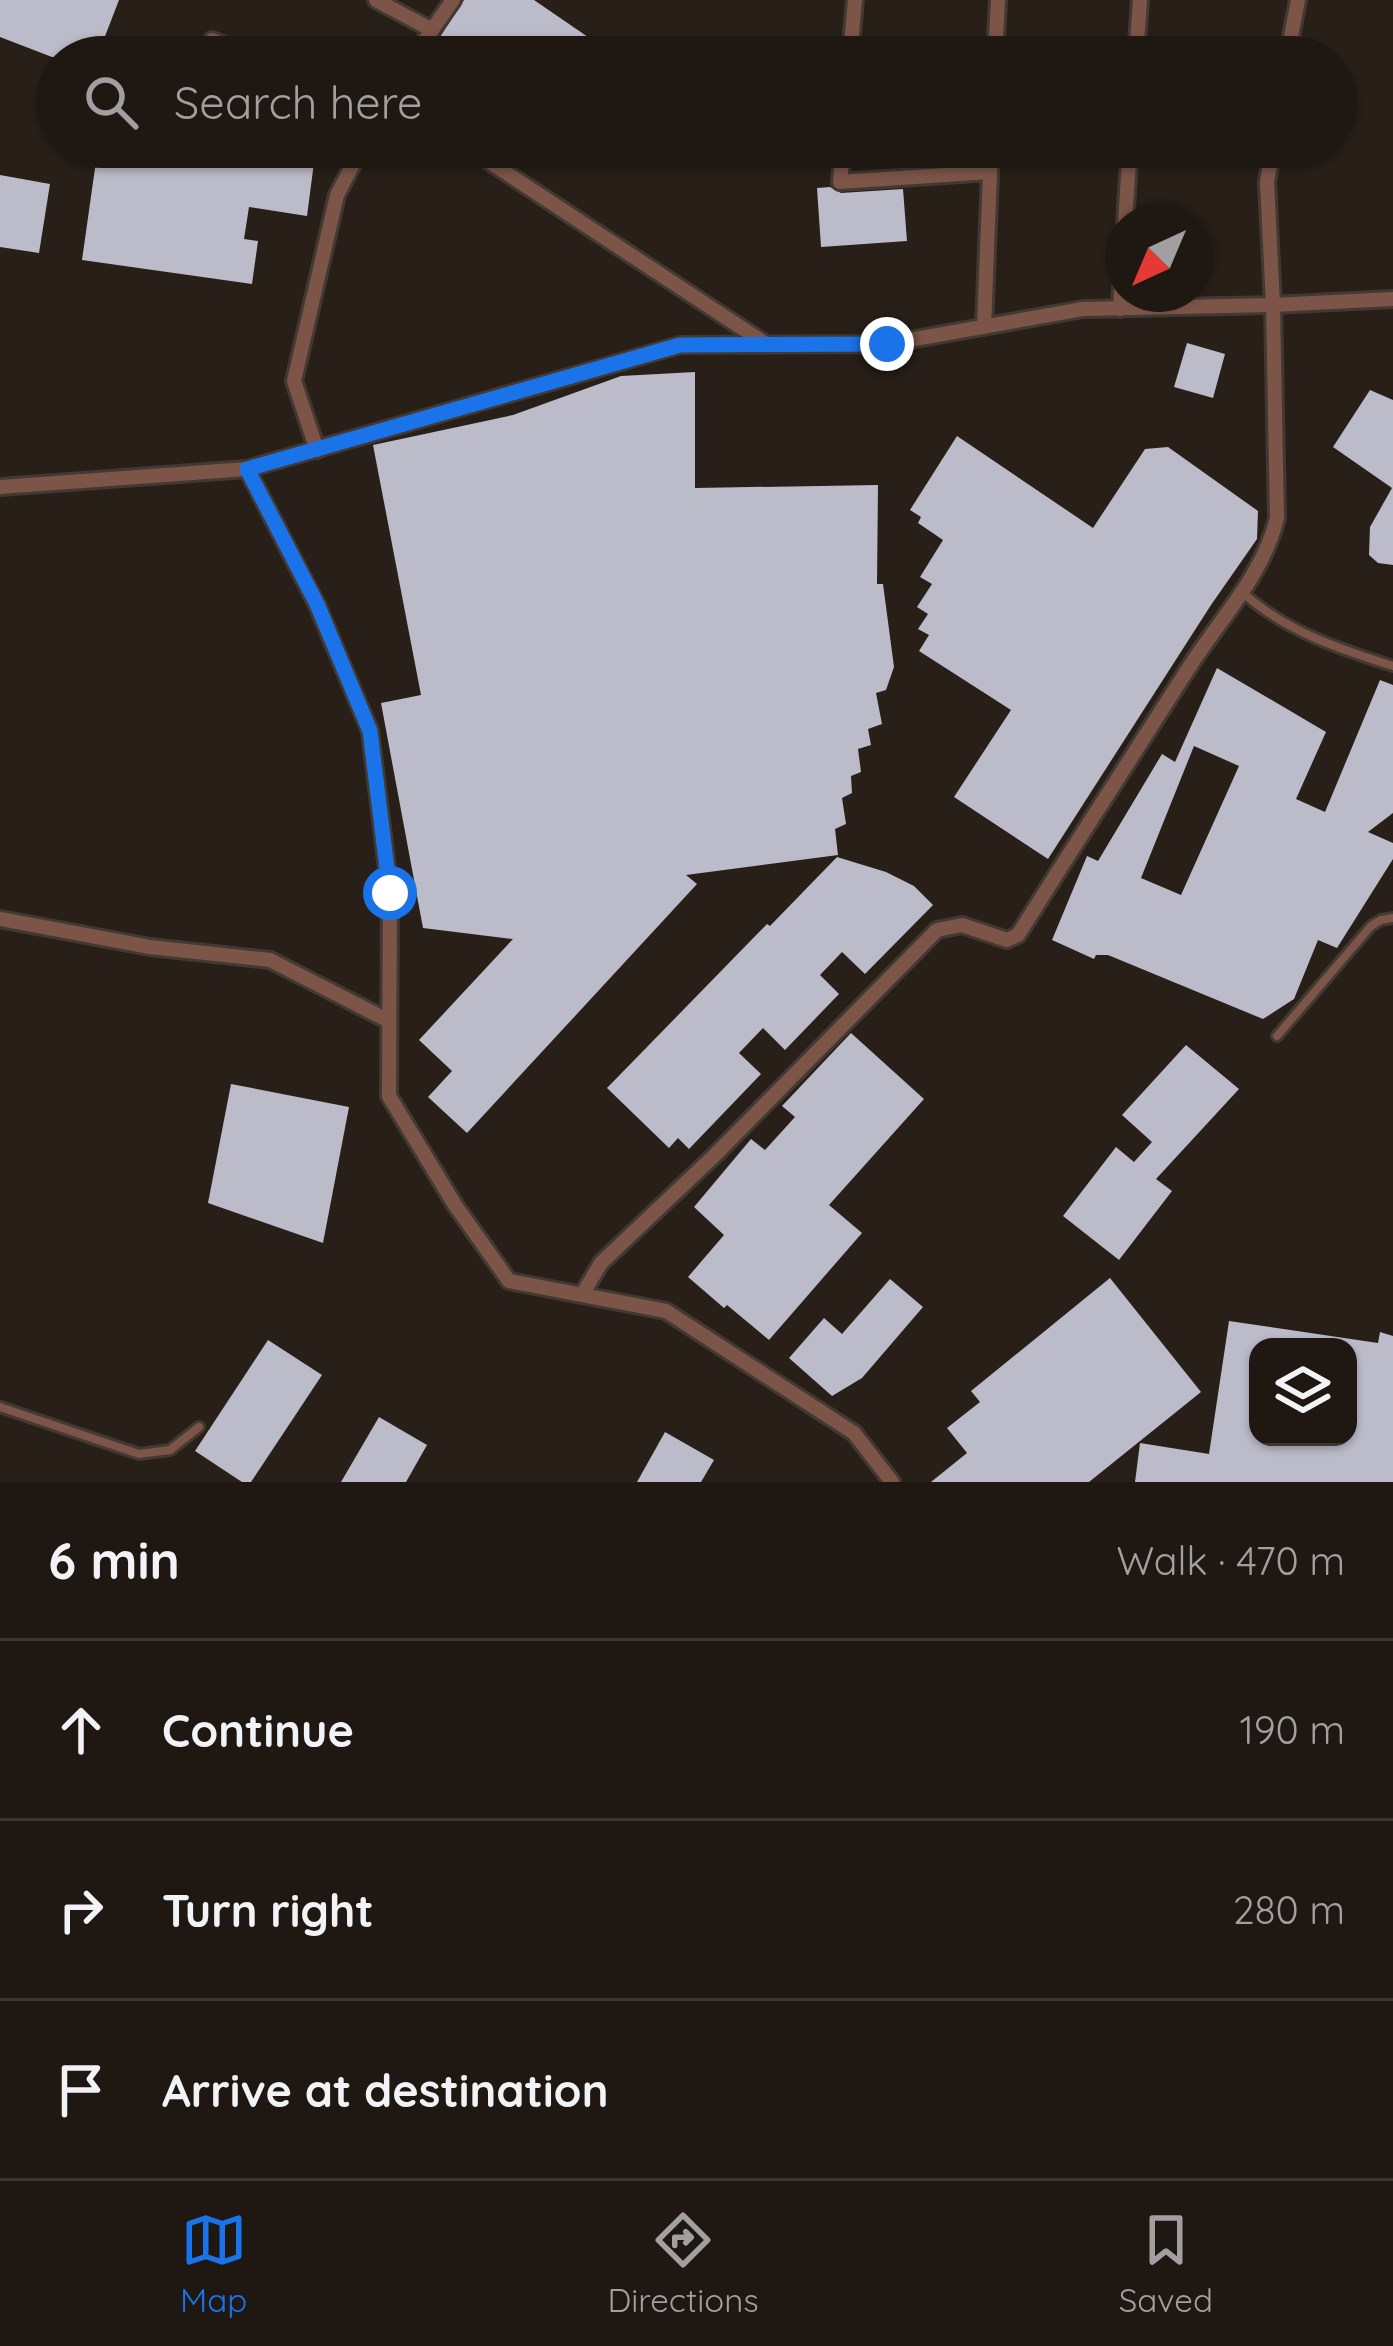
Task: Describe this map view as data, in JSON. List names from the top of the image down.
{
  "north": "bottom left",
  "page": {
    "search": "Search here",
    "heading": ["6 min", "Walk · 470 m"],
    "list": [
      ["Continue", "190 m"],
      ["Turn right", "280 m"],
      "Arrive at destination"
    ],
    "nav": ["Map", "Directions", "Saved"]
  }
}
